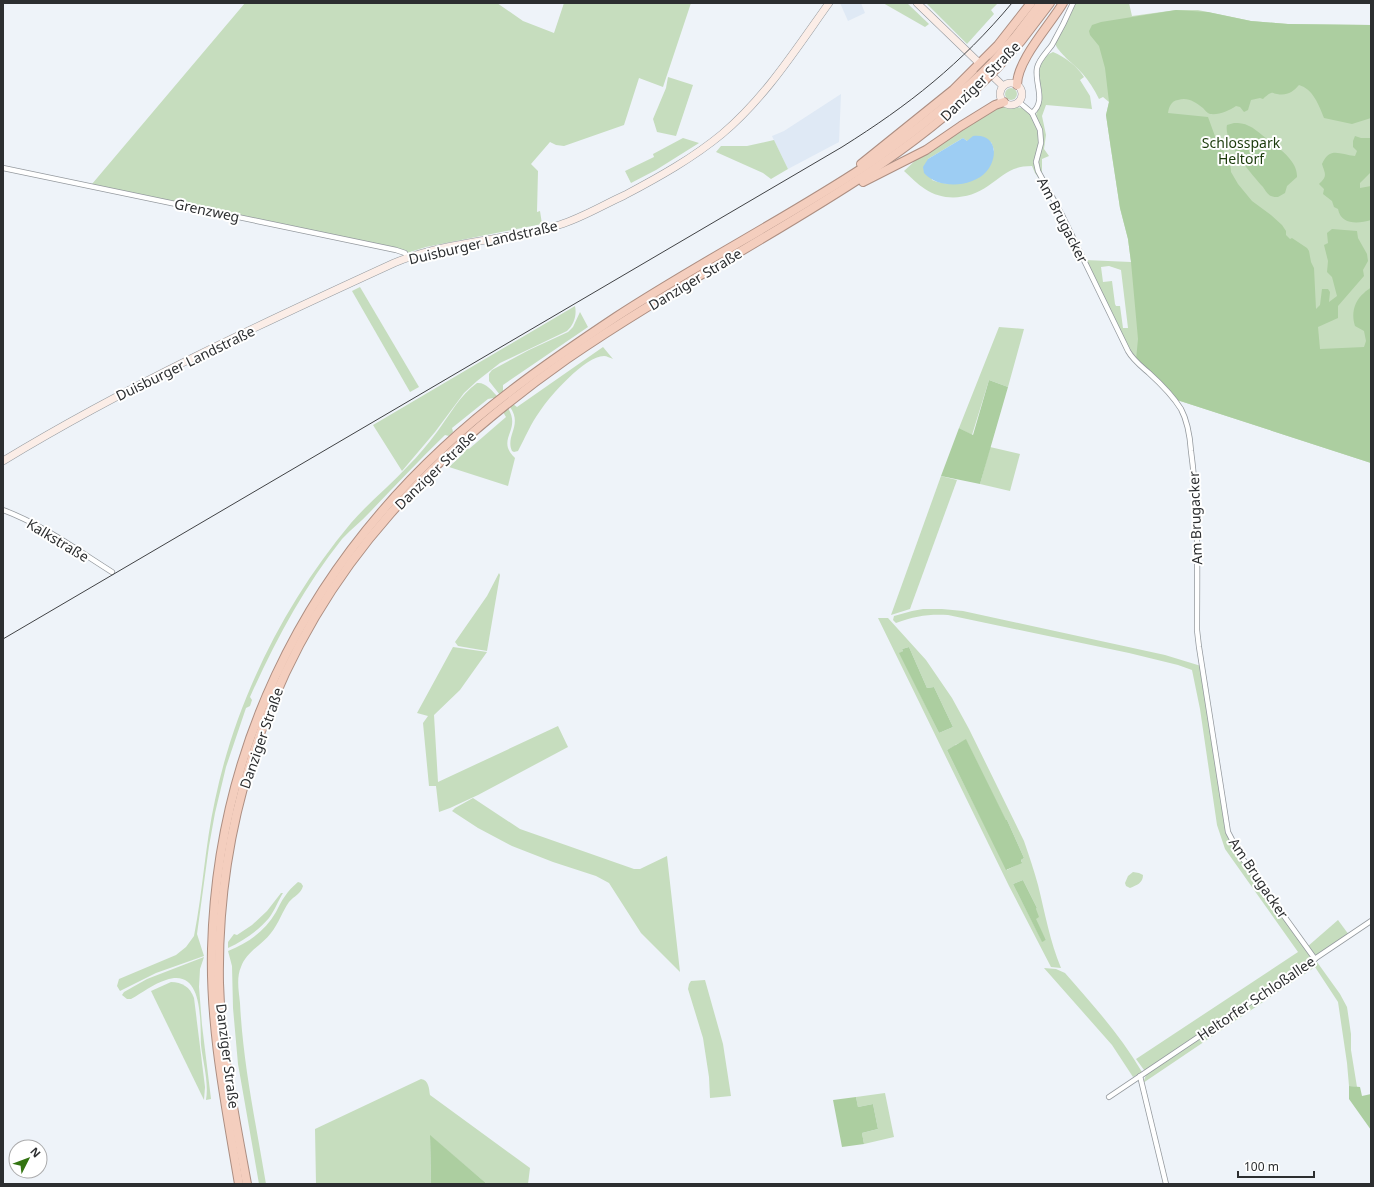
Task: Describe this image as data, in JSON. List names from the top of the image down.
{
  "streets": {
    "highway": ["Danziger Straße"],
    "main road": ["Duisburger Landstraße"],
    "street": [
      "Grenzweg",
      "Am Brugacker",
      "Kalkstraße",
      "Heltorfer Schloßallee"
    ]
  },
  "crossings": [
    ["Grenzweg", "Duisburger Landstraße"],
    ["Am Brugacker", "Heltorfer Schloßallee"]
  ],
  "parks": ["Schlosspark Heltorf"],
  "scale_bar": "100 m",
  "north": "top right"
}
